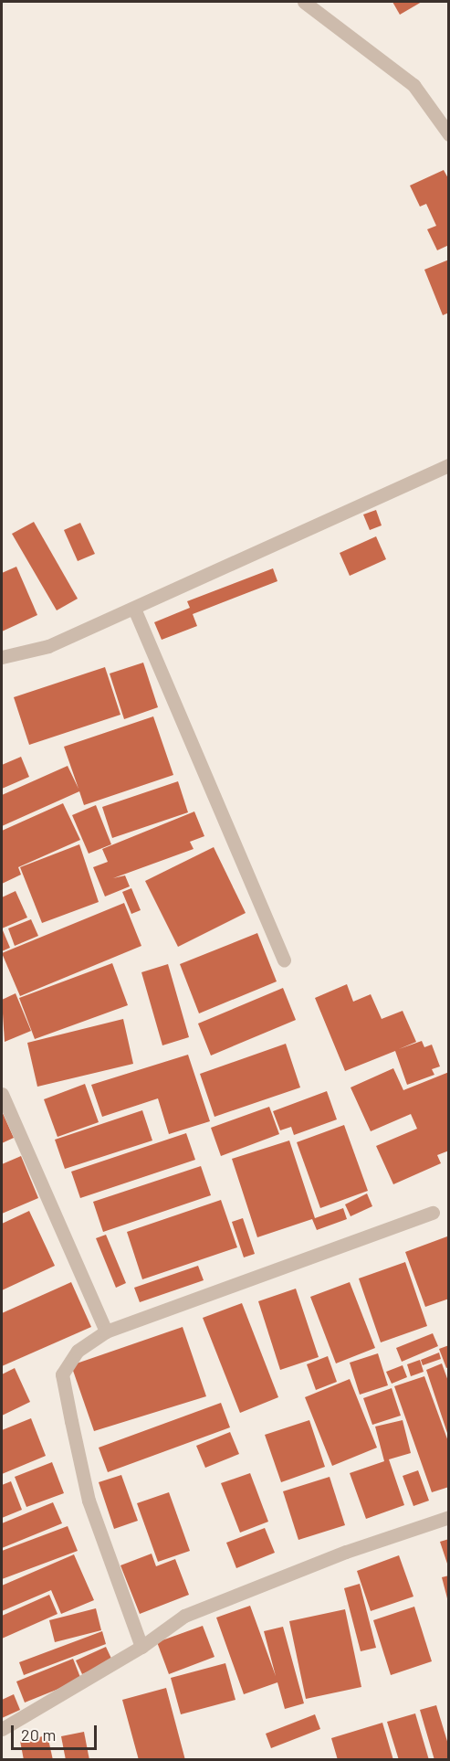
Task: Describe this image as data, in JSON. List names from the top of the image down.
{
  "scale_bar": "20 m"
}
